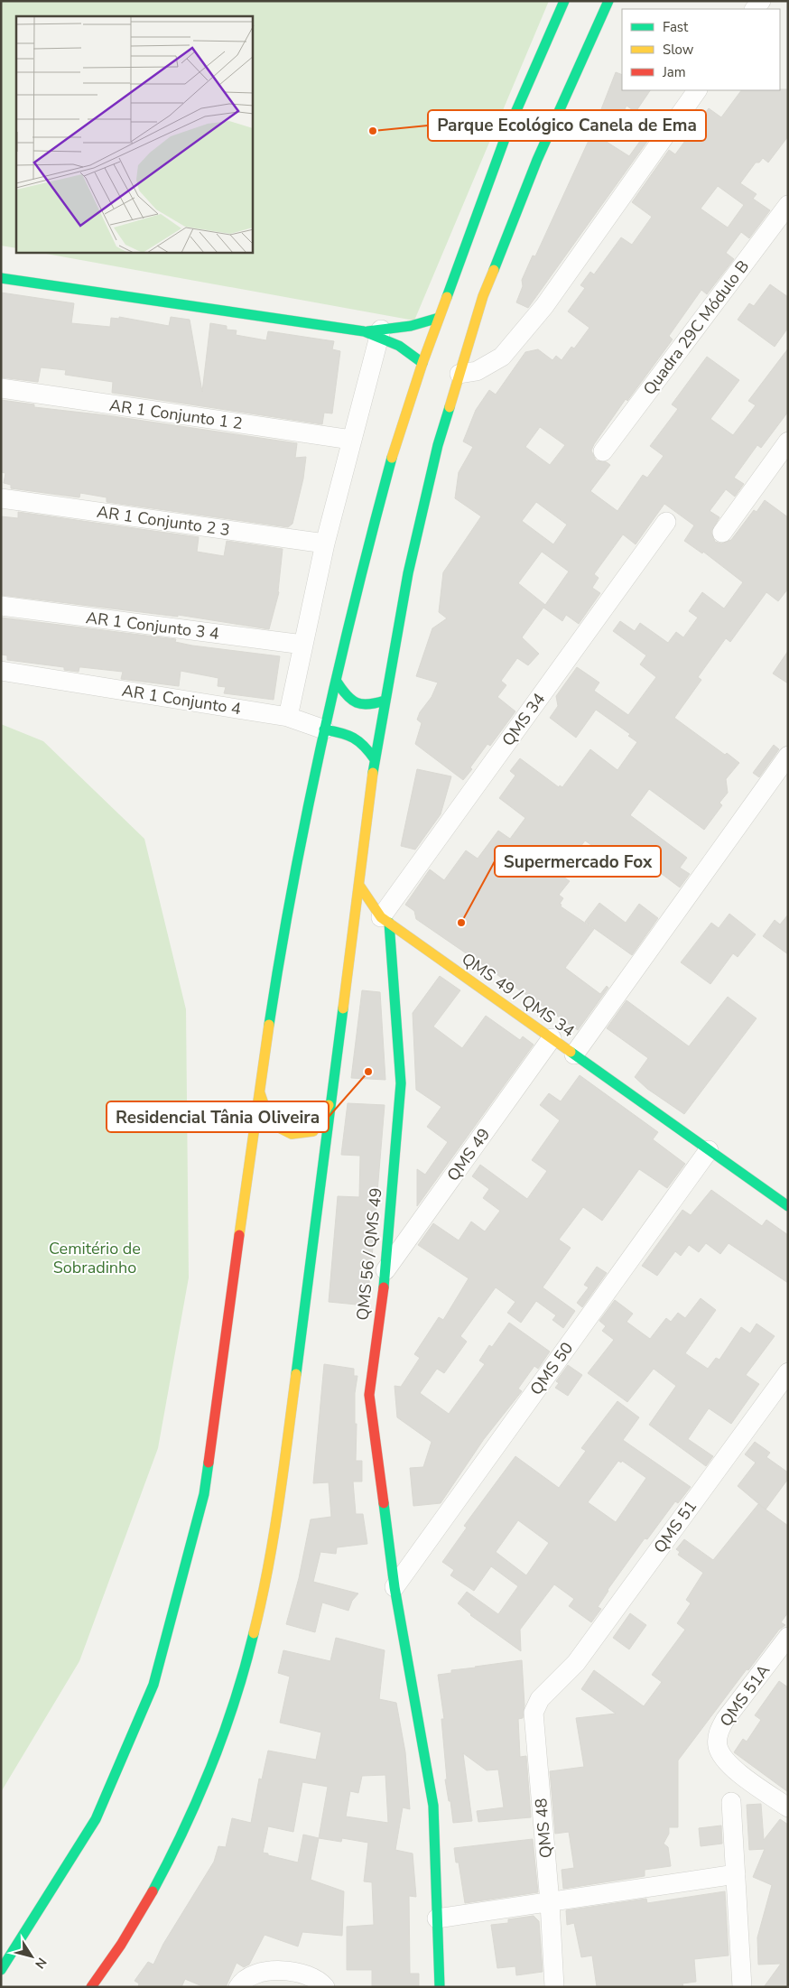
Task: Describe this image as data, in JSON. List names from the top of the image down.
{
  "streets": {
    "main road": ["QMS 49 / QMS 34", "QMS 56 / QMS 49"],
    "street": [
      "Quadra 29C Módulo B",
      "AR 1 Conjunto 1 2",
      "AR 1 Conjunto 2 3",
      "AR 1 Conjunto 3 4",
      "AR 1 Conjunto 4",
      "QMS 34",
      "QMS 49",
      "QMS 50",
      "QMS 51",
      "QMS 51A",
      "QMS 48"
    ]
  },
  "crossings": [
    ["QMS 34", "QMS 49 / QMS 34"],
    ["QMS 34", "QMS 56 / QMS 49"],
    ["QMS 49 / QMS 34", "QMS 49"],
    ["QMS 49 / QMS 34", "QMS 56 / QMS 49"],
    ["QMS 49 / QMS 34", "QMS 50"],
    ["QMS 49", "QMS 56 / QMS 49"],
    ["QMS 56 / QMS 49", "QMS 50"],
    ["QMS 51", "QMS 48"]
  ],
  "parks": ["Cemitério de Sobradinho"],
  "places": ["Parque Ecológico Canela de Ema", "Supermercado Fox", "Residencial Tânia Oliveira"],
  "legend": ["Fast", "Slow", "Jam"],
  "north": "bottom right"
}
